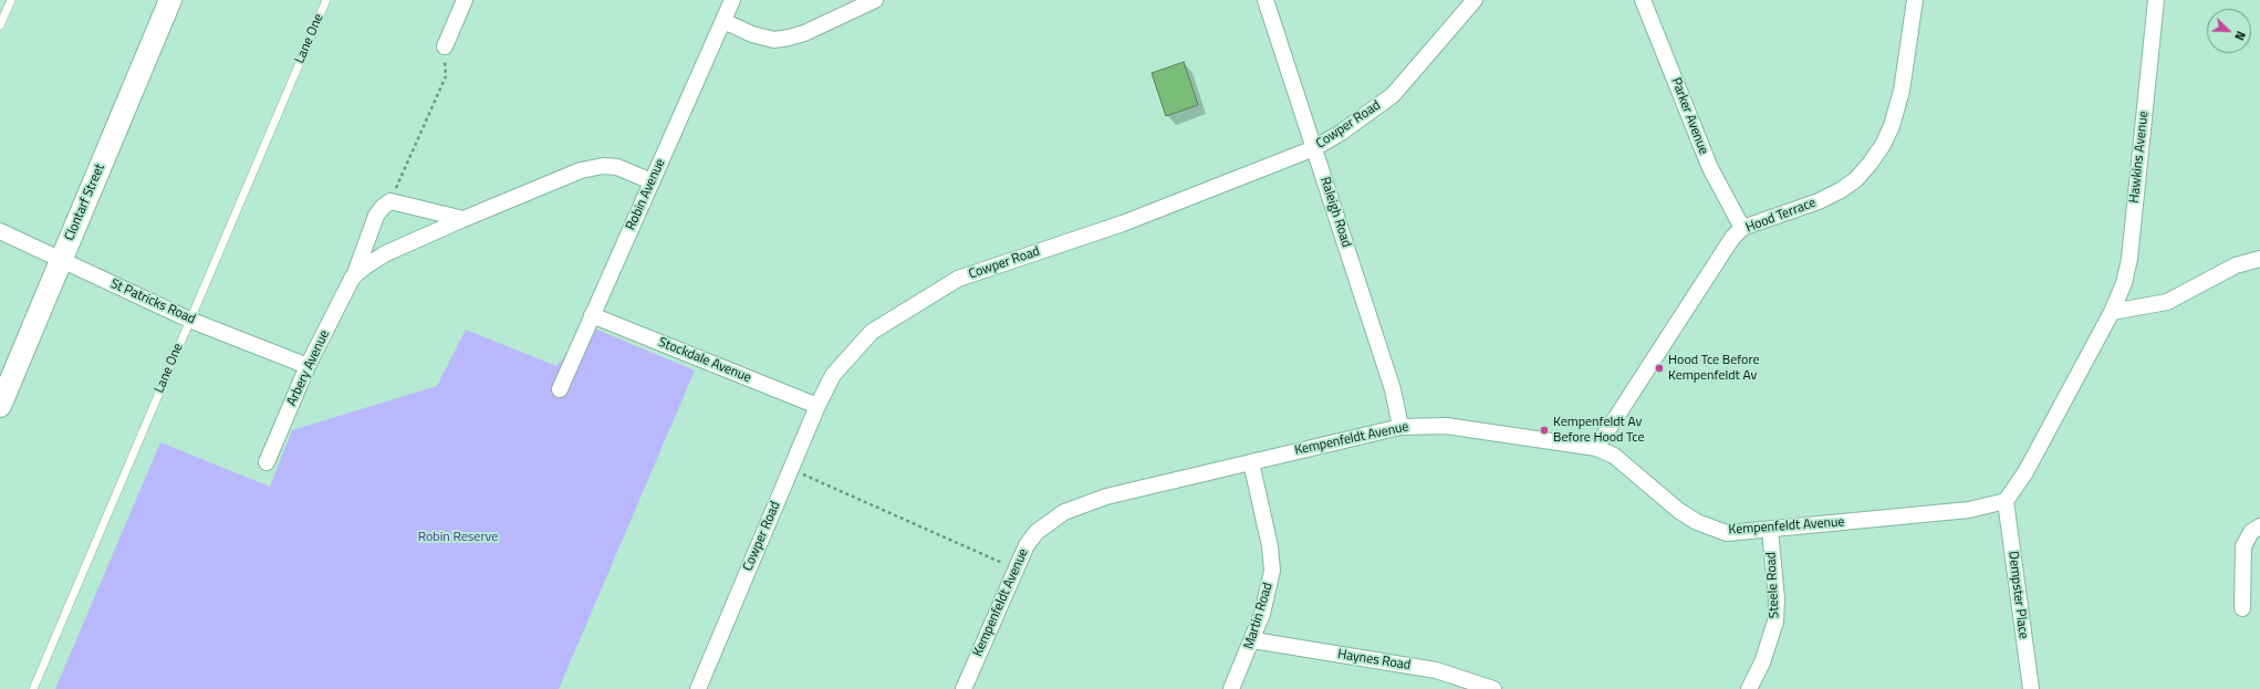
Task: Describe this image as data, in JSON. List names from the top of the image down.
{
  "streets": {
    "street": [
      "Parker Avenue",
      "Cowper Road",
      "Hawkins Avenue",
      "Robin Avenue",
      "Clontarf Street",
      "Raleigh Road",
      "Hood Terrace",
      "St Patricks Road",
      "Stockdale Avenue",
      "Arbery Avenue",
      "Kempenfeldt Avenue",
      "Steele Road",
      "Dempster Place",
      "Martin Road",
      "Haynes Road"
    ],
    "lane": ["Lane One"]
  },
  "crossings": [
    ["Lane One", "St Patricks Road"],
    ["Parker Avenue", "Hood Terrace"],
    ["Cowper Road", "Raleigh Road"],
    ["Cowper Road", "Stockdale Avenue"],
    ["Robin Avenue", "Stockdale Avenue"],
    ["Robin Avenue", "Arbery Avenue"],
    ["Clontarf Street", "St Patricks Road"],
    ["Raleigh Road", "Kempenfeldt Avenue"],
    ["Hood Terrace", "Kempenfeldt Avenue"],
    ["St Patricks Road", "Arbery Avenue"],
    ["Kempenfeldt Avenue", "Steele Road"],
    ["Kempenfeldt Avenue", "Dempster Place"],
    ["Kempenfeldt Avenue", "Martin Road"],
    ["Martin Road", "Haynes Road"]
  ],
  "parks": ["Robin Reserve"],
  "places": ["Hood Tce Before Kempenfeldt Av", "Kempenfeldt Av Before Hood Tce"],
  "north": "bottom right"
}
